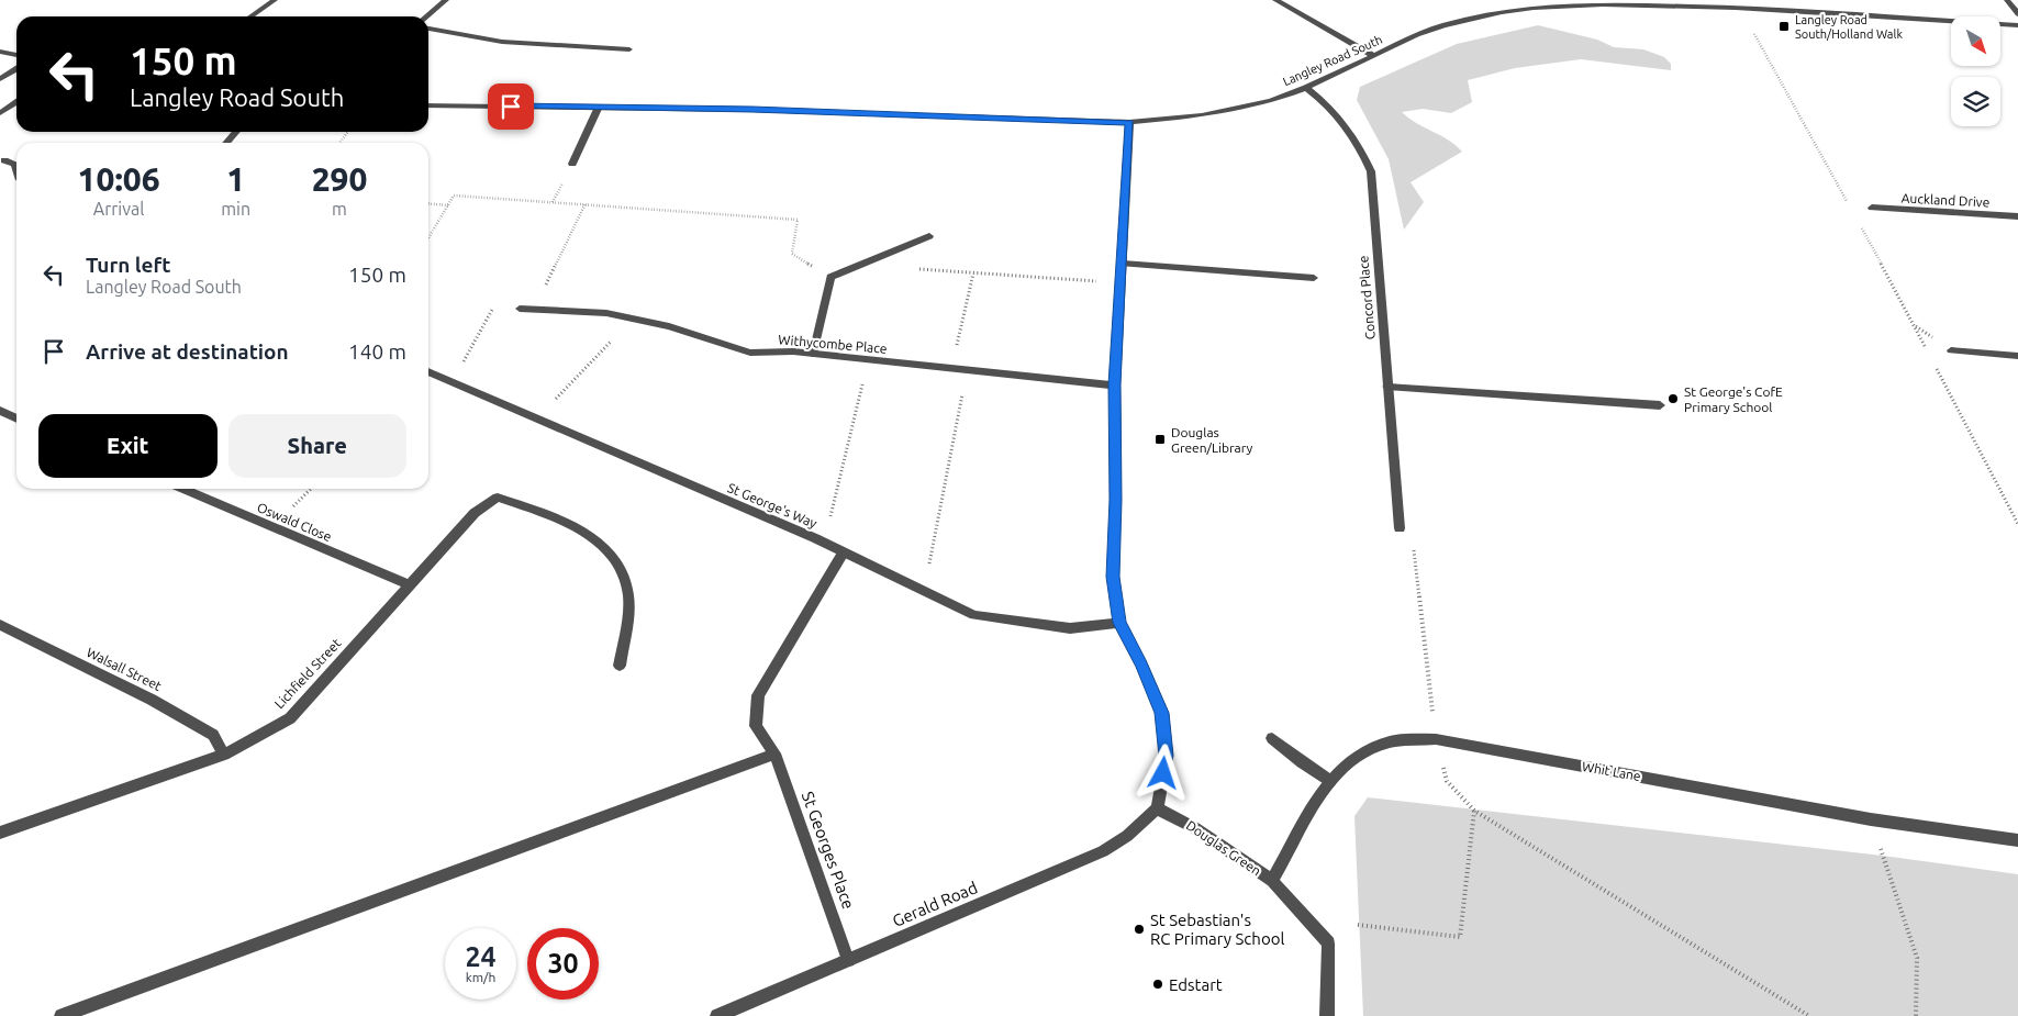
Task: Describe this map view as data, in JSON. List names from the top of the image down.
{
  "streets": {
    "street": [
      "Langley Road South",
      "Auckland Drive",
      "Concord Place",
      "Withycombe Place",
      "St George's Way",
      "Oswald Close",
      "Walsall Street",
      "Lichfield Street",
      "Whit Lane",
      "Douglas Green",
      "St Georges Place",
      "Gerald Road"
    ]
  },
  "crossings": [
    ["Langley Road South", "Concord Place"],
    ["St George's Way", "St Georges Place"],
    ["Oswald Close", "Lichfield Street"],
    ["Walsall Street", "Lichfield Street"],
    ["Whit Lane", "Douglas Green"],
    ["Douglas Green", "Gerald Road"],
    ["St Georges Place", "Gerald Road"]
  ],
  "places": {
    "transit": ["Langley Road South/Holland Walk", "Douglas Green/Library"],
    "other": ["St George's CofE Primary School", "St Sebastian's RC Primary School", "Edstart"]
  },
  "north": "bottom right",
  "page": {
    "turn": ["150 m", "Langley Road South"],
    "eta": [
      "10:06",
      "Arrival",
      "1",
      "min",
      "290",
      "m"
    ],
    "list": [
      {
        "name": "Turn left",
        "note": "Langley Road South",
        "value": "150 m"
      },
      {
        "name": "Arrive at destination",
        "value": "140 m"
      }
    ],
    "buttons": ["Exit", "Share"],
    "speed": "24 km/h",
    "limit": "30"
  }
}
